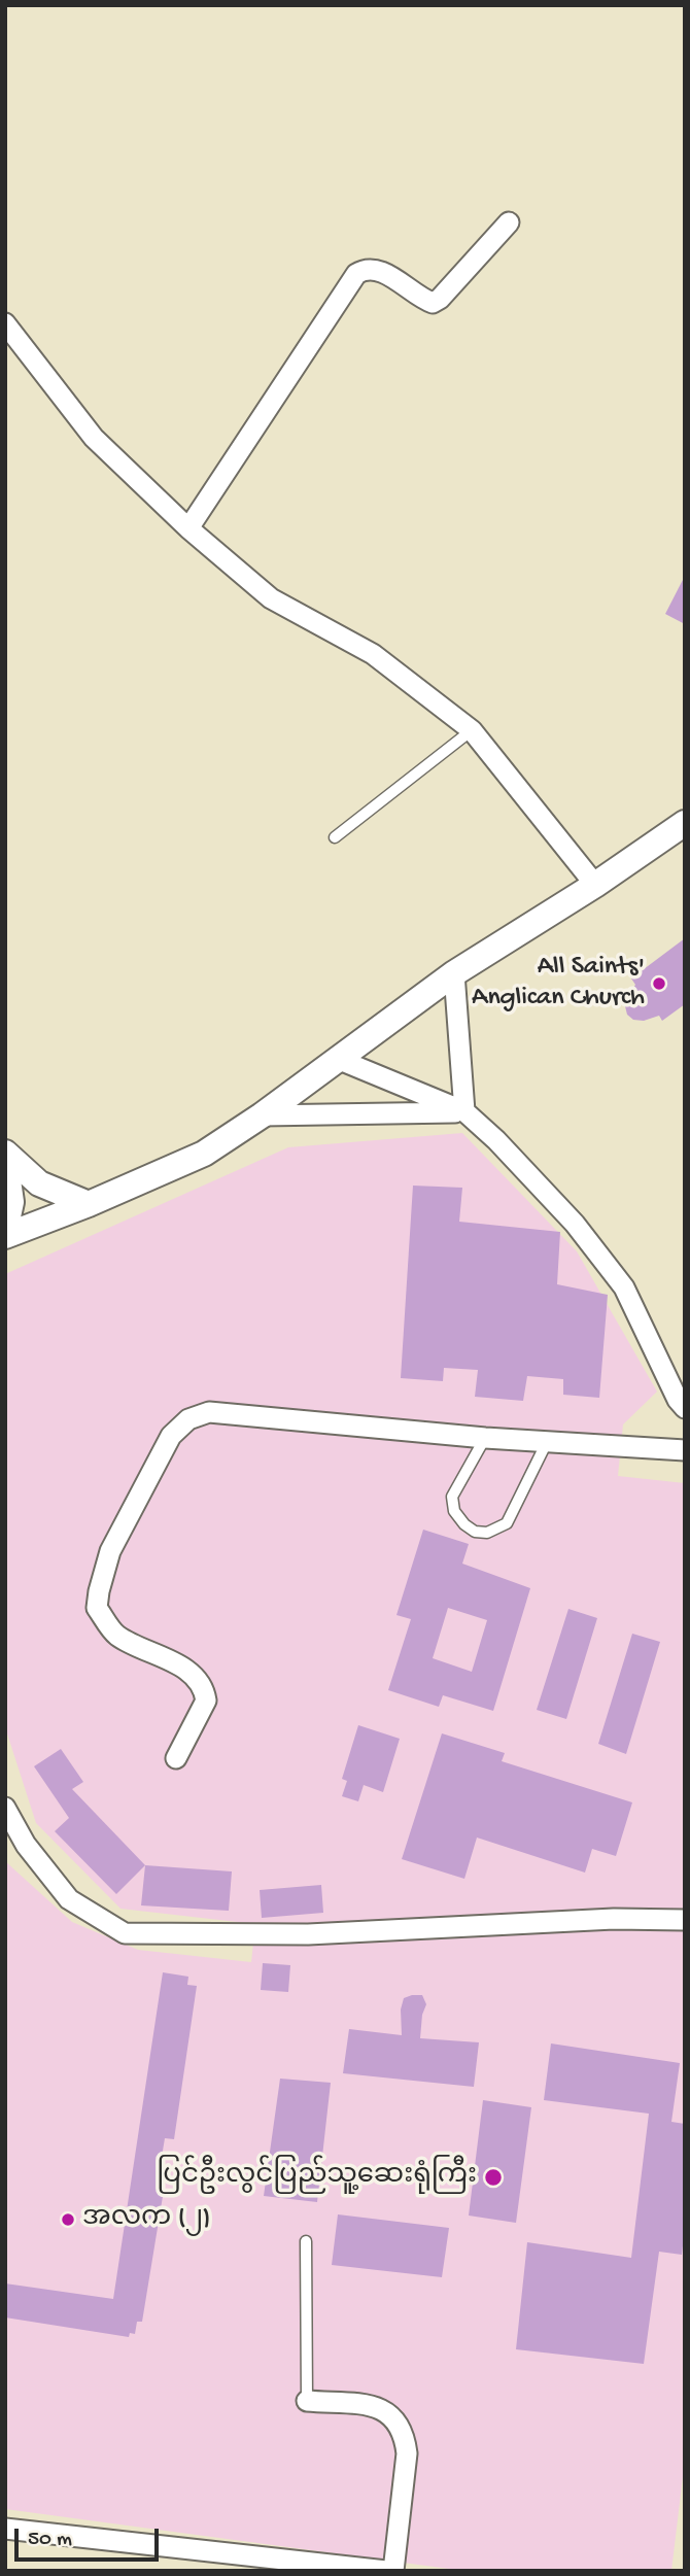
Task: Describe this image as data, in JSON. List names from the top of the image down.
{
  "places": ["All Saints' Anglican Church", "ပြင်ဦးလွင်ပြည်သူ့ဆေးရုံကြီး", "အလက (၂)"],
  "scale_bar": "50 m"
}
